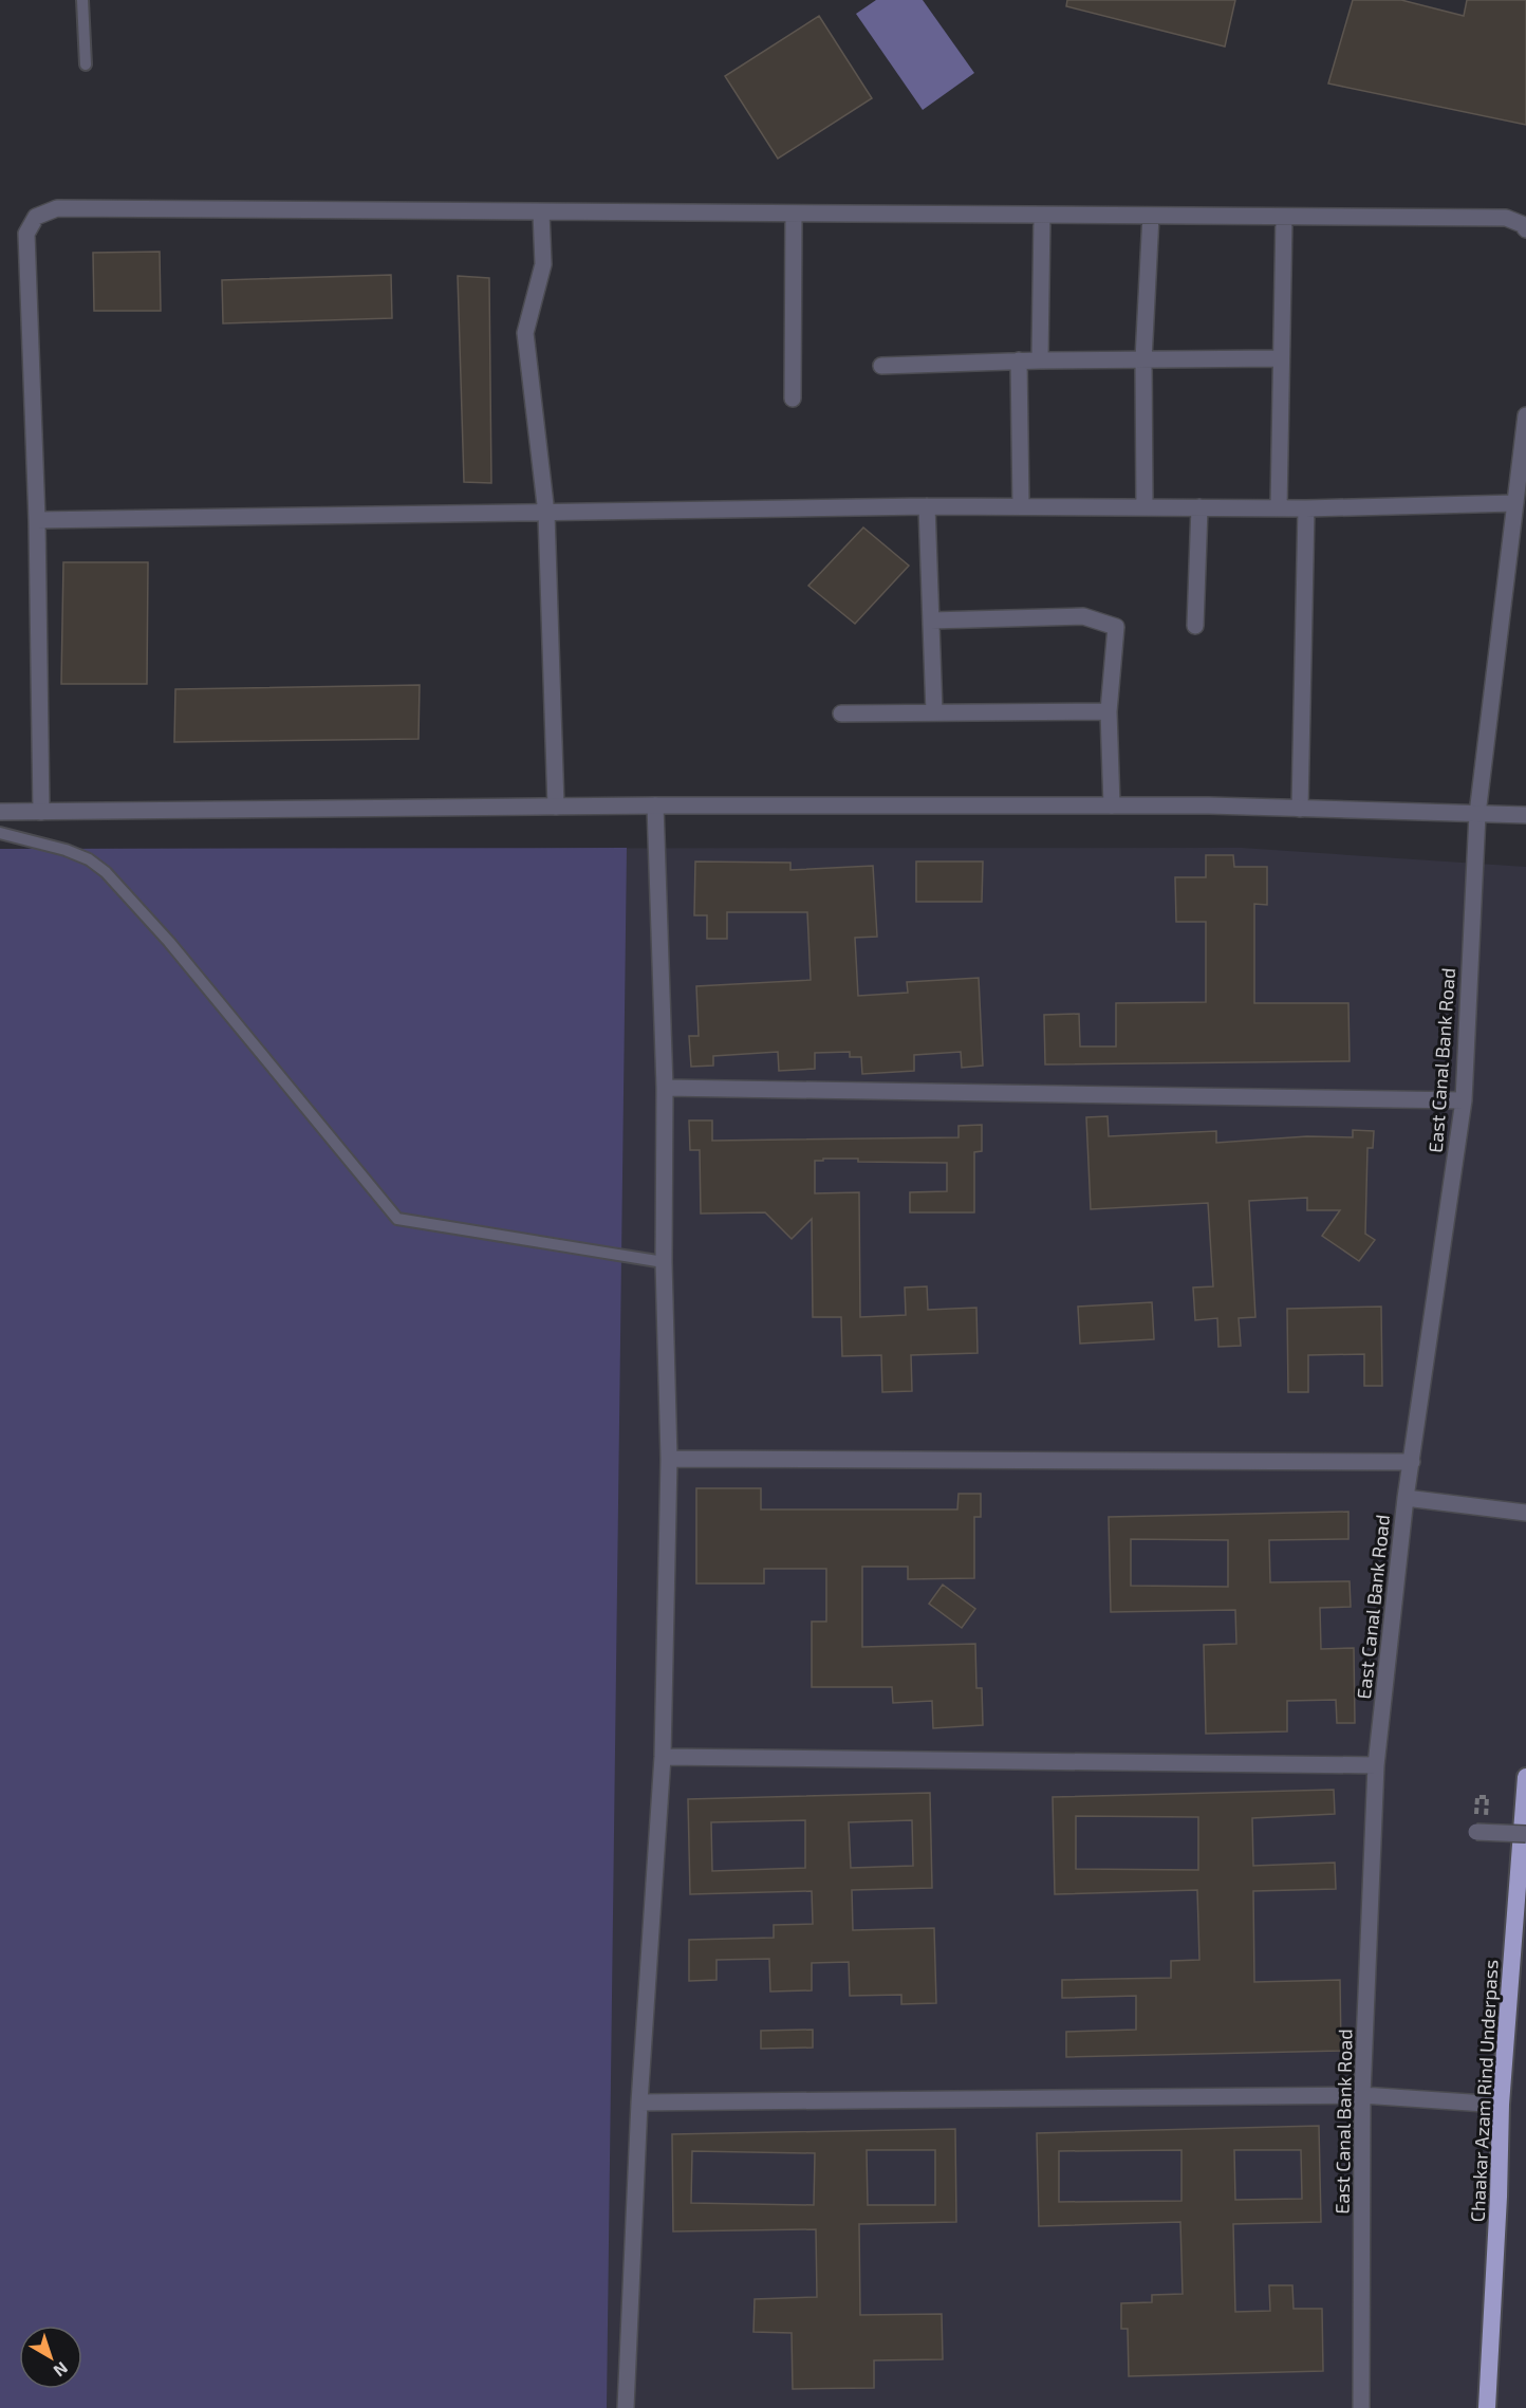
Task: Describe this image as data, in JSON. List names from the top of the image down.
{
  "streets": {
    "highway": ["Chaakar Azam Rind Underpass"],
    "street": ["East Canal Bank Road"]
  },
  "north": "bottom right"
}
